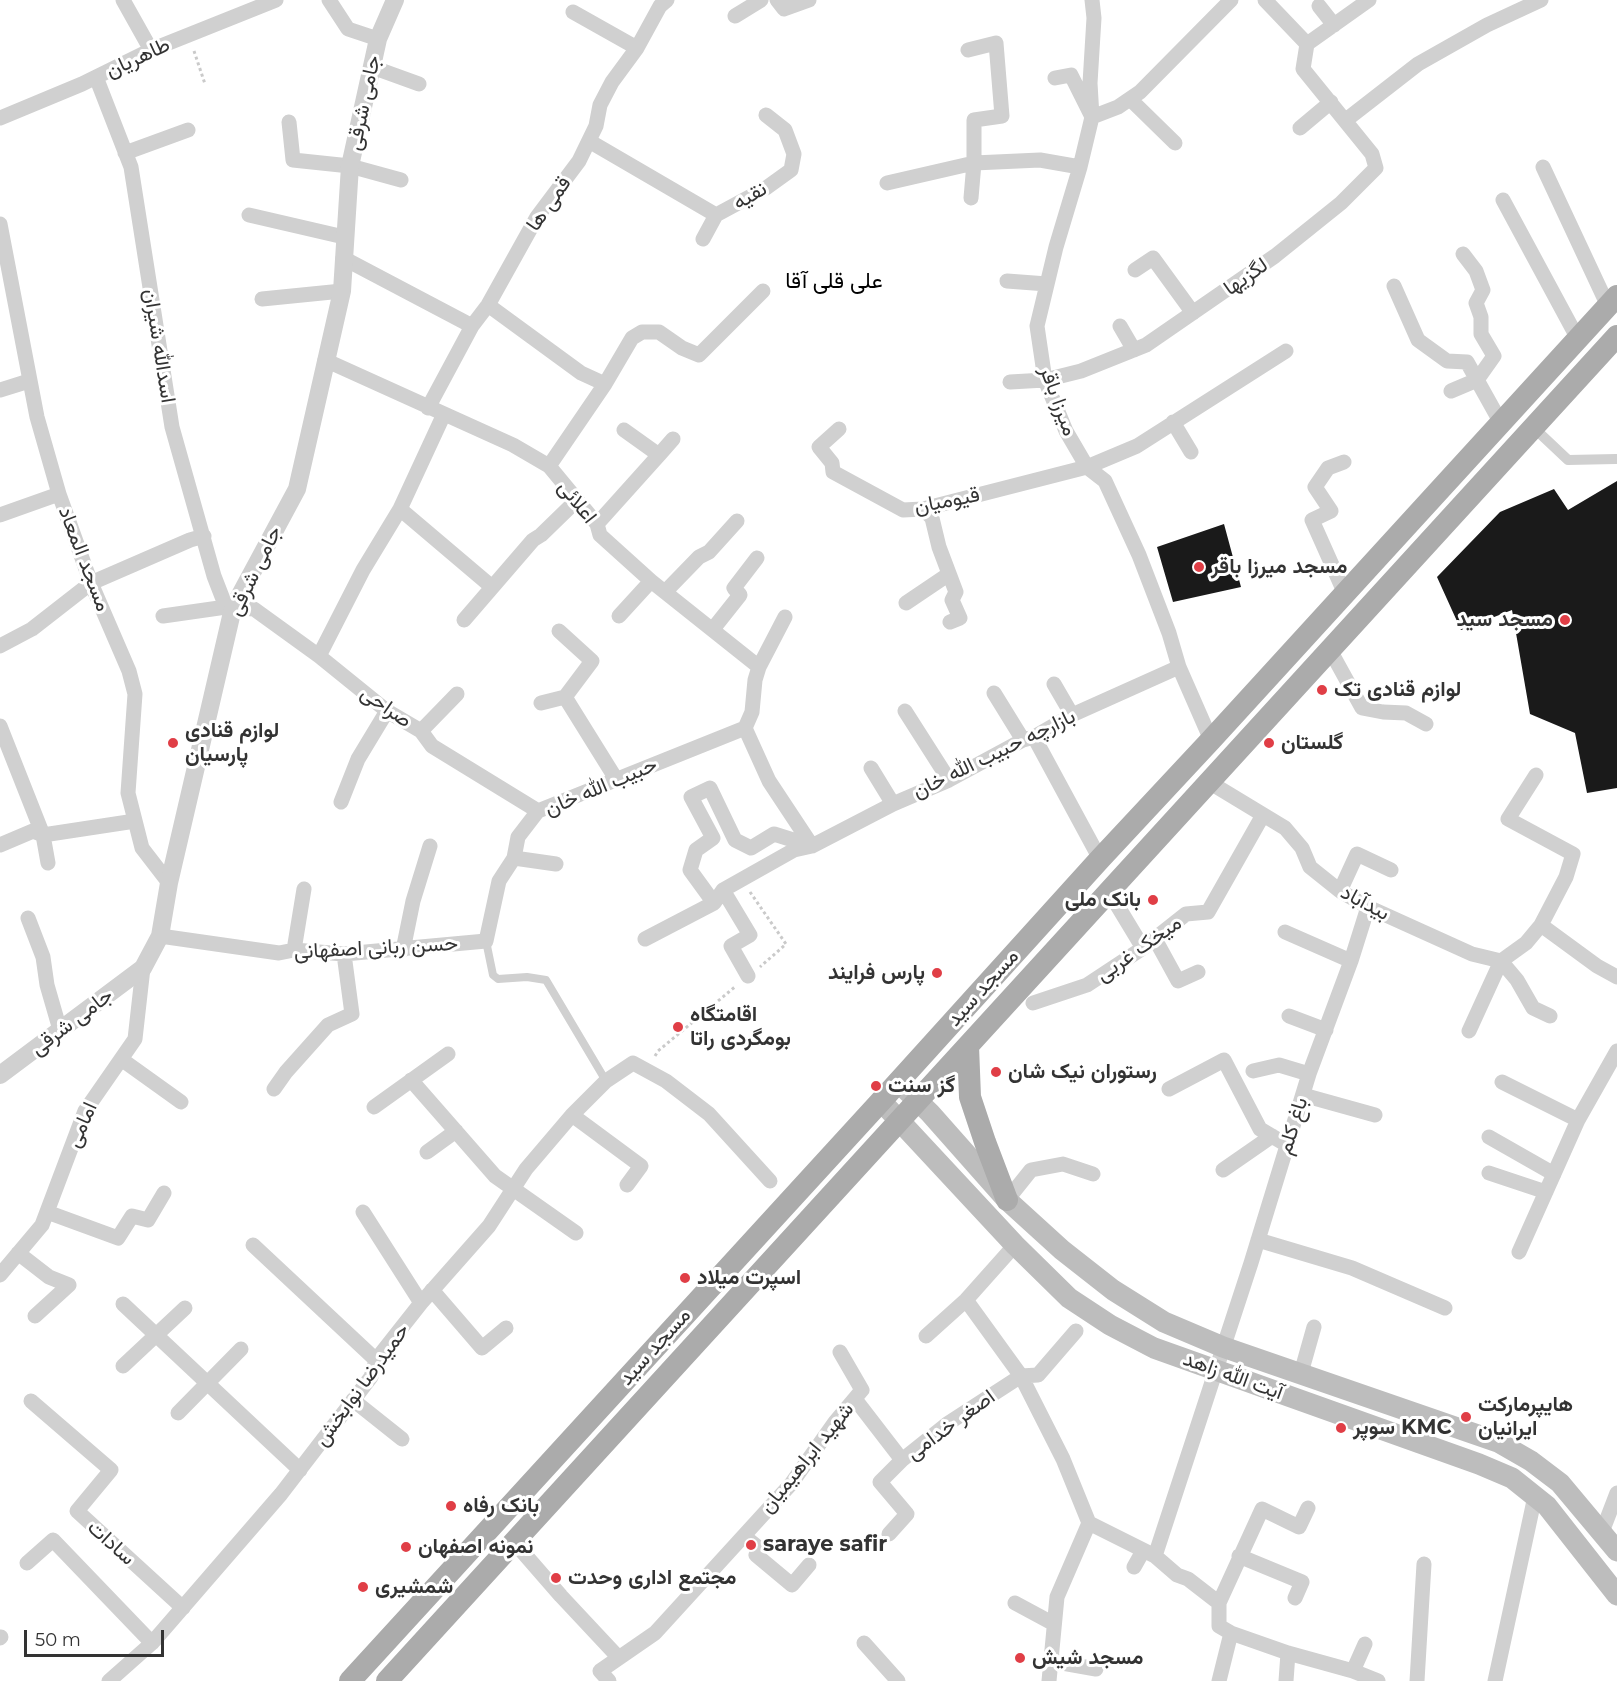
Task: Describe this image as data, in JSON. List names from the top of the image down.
{
  "streets": {
    "main road": ["مسجد سید", "آیت الله زاهد"],
    "street": [
      "طاهریان",
      "جامی شرقی",
      "نقیه",
      "قمی ها",
      "لگزیها",
      "اسدالله شیران",
      "میرزا باقر",
      "قیومیان",
      "اعلائی",
      "مسجد المعاد",
      "صراحی",
      "بازارچه حبیب الله خان",
      "حبیب الله خان",
      "بیدآباد",
      "حسن ربانی اصفهانی",
      "میخک غربی",
      "امامی",
      "باغ کلم",
      "حمیدرضا نوابخش",
      "اصغر خدامی",
      "شهید ابراهیمیان",
      "سادات"
    ]
  },
  "crossings": [
    ["طاهریان", "اسدالله شیران"],
    ["جامی شرقی", "اسدالله شیران"],
    ["جامی شرقی", "اعلائی"],
    ["جامی شرقی", "مسجد المعاد"],
    ["جامی شرقی", "صراحی"],
    ["جامی شرقی", "حسن ربانی اصفهانی"],
    ["جامی شرقی", "امامی"],
    ["نقیه", "قمی ها"],
    ["قمی ها", "اعلائی"],
    ["لگزیها", "میرزا باقر"],
    ["اسدالله شیران", "صراحی"],
    ["میرزا باقر", "قیومیان"],
    ["میرزا باقر", "بازارچه حبیب الله خان"],
    ["میرزا باقر", "مسجد سید"],
    ["صراحی", "حبیب الله خان"],
    ["حبیب الله خان", "حسن ربانی اصفهانی"],
    ["بیدآباد", "میخک غربی"],
    ["بیدآباد", "مسجد سید"],
    ["بیدآباد", "باغ کلم"],
    ["مسجد سید", "آیت الله زاهد"],
    ["باغ کلم", "آیت الله زاهد"],
    ["حمیدرضا نوابخش", "سادات"]
  ],
  "districts": ["علی قلی آقا"],
  "places": [
    "مسجد میرزا باقر",
    "مسجد سید",
    "لوازم قنادی تک",
    "لوازم قنادی پارسیان",
    "گلستان",
    "بانک ملی",
    "پارس فرایند",
    "اقامتگاه بومگردی راتا",
    "رستوران نیک شان",
    "گز سنت",
    "اسپرت میلاد",
    "هایپرمارکت ایرانیان",
    "سوپر KMC",
    "بانک رفاه",
    "saraye safir",
    "نمونه اصفهان",
    "مجتمع اداری وحدت",
    "شمشیری",
    "مسجد شیش"
  ],
  "scale_bar": "50 m"
}
